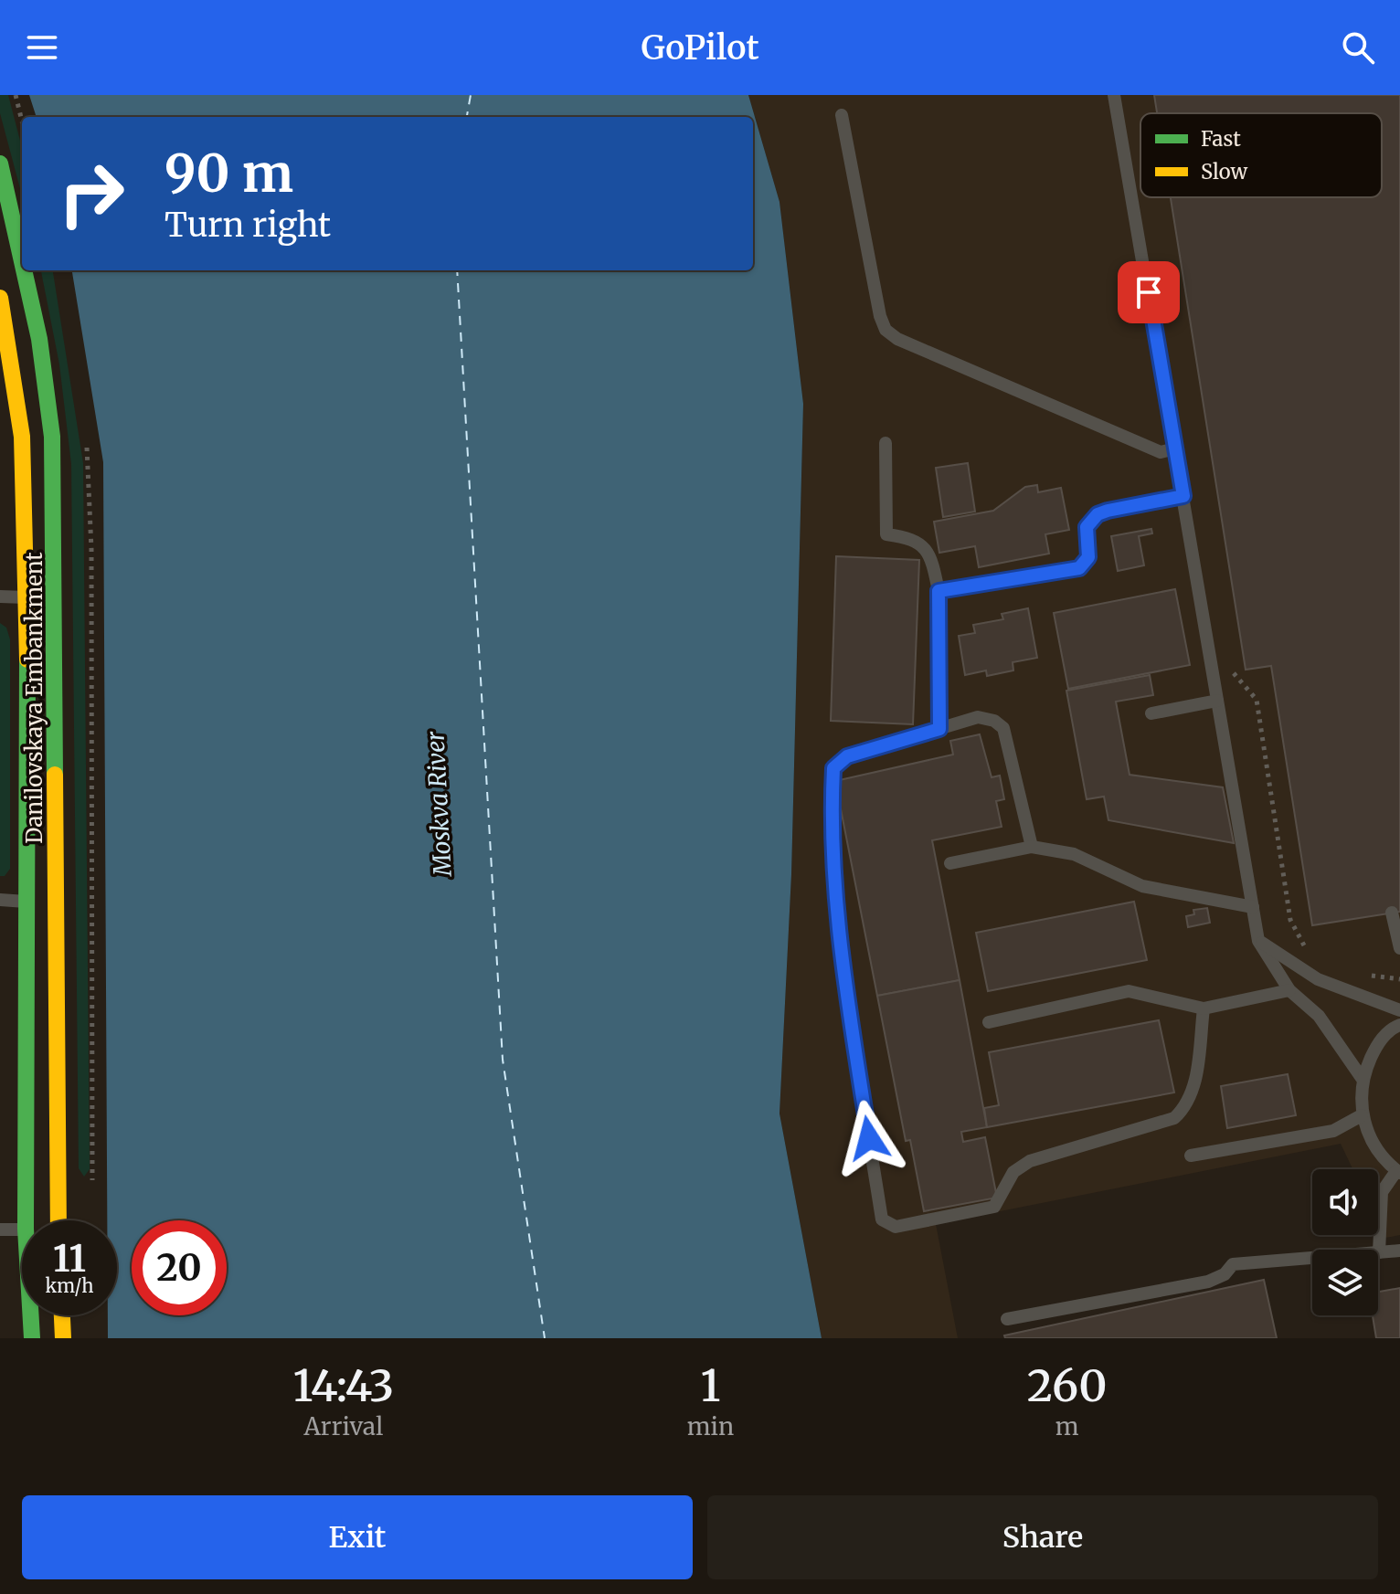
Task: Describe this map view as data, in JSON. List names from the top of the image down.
{
  "streets": {
    "main road": ["Danilovskaya Embankment"]
  },
  "water": ["Moskva River"],
  "legend": ["Fast", "Slow"],
  "page": {
    "header": "GoPilot",
    "turn": ["90 m", "Turn right"],
    "speed": "11 km/h",
    "limit": "20",
    "eta": [
      "14:43",
      "Arrival",
      "1",
      "min",
      "260",
      "m"
    ],
    "buttons": ["Exit", "Share"]
  }
}
